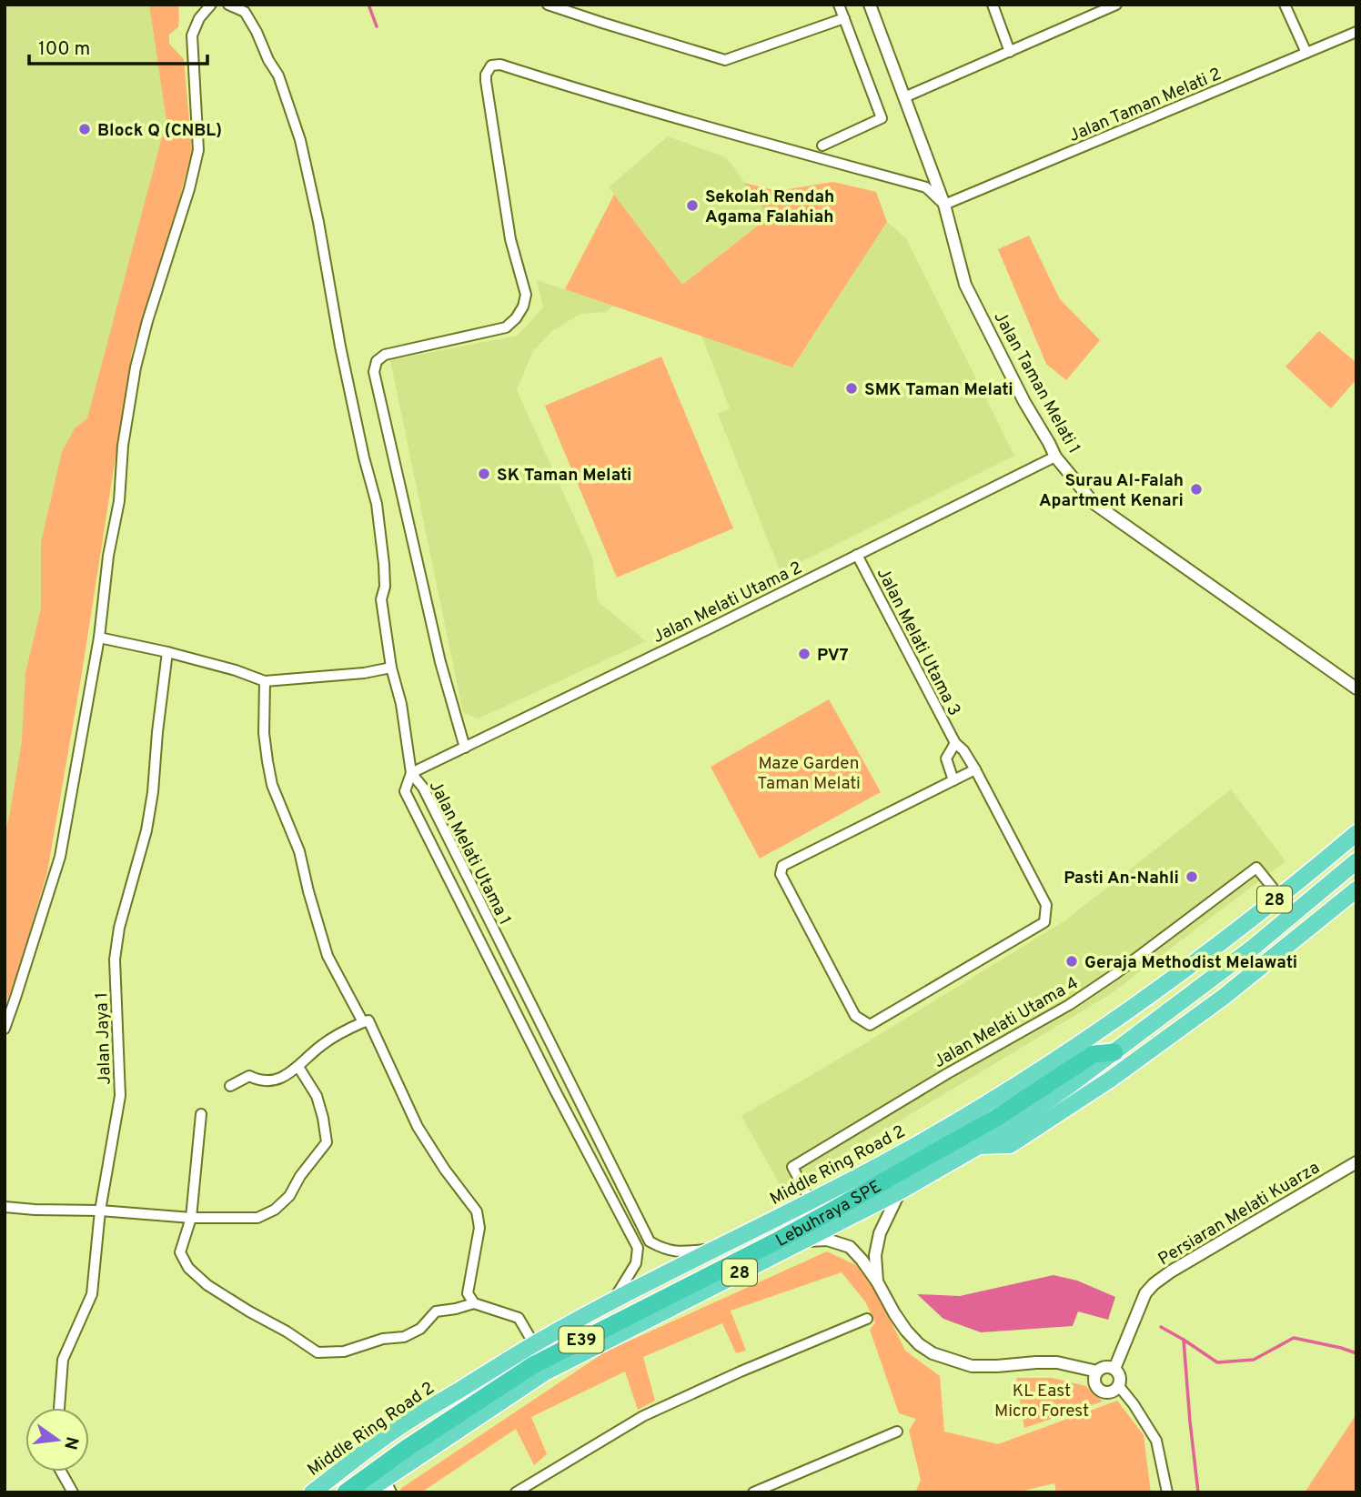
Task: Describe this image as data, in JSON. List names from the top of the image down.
{
  "streets": {
    "highway": [
      "28",
      "Middle Ring Road 2",
      "Lebuhraya SPE",
      "E39"
    ],
    "street": [
      "Jalan Taman Melati 2",
      "Jalan Taman Melati 1",
      "Jalan Melati Utama 2",
      "Jalan Melati Utama 3",
      "Jalan Melati Utama 1",
      "Jalan Melati Utama 4",
      "Jalan Jaya 1",
      "Persiaran Melati Kuarza"
    ]
  },
  "crossings": [
    ["Jalan Taman Melati 2", "Jalan Taman Melati 1"],
    ["Jalan Taman Melati 1", "Jalan Melati Utama 2"],
    ["Jalan Melati Utama 2", "Jalan Melati Utama 3"],
    ["Jalan Melati Utama 2", "Jalan Melati Utama 1"],
    ["Jalan Melati Utama 1", "Middle Ring Road 2"],
    ["28", "Lebuhraya SPE"],
    ["Jalan Melati Utama 4", "Middle Ring Road 2"]
  ],
  "parks": ["Maze Garden Taman Melati", "KL East Micro Forest"],
  "places": [
    "Block Q (CNBL)",
    "Sekolah Rendah Agama Falahiah",
    "SMK Taman Melati",
    "SK Taman Melati",
    "Surau Al-Falah Apartment Kenari",
    "PV7",
    "Pasti An-Nahli",
    "Geraja Methodist Melawati"
  ],
  "scale_bar": "100 m",
  "north": "right"
}
